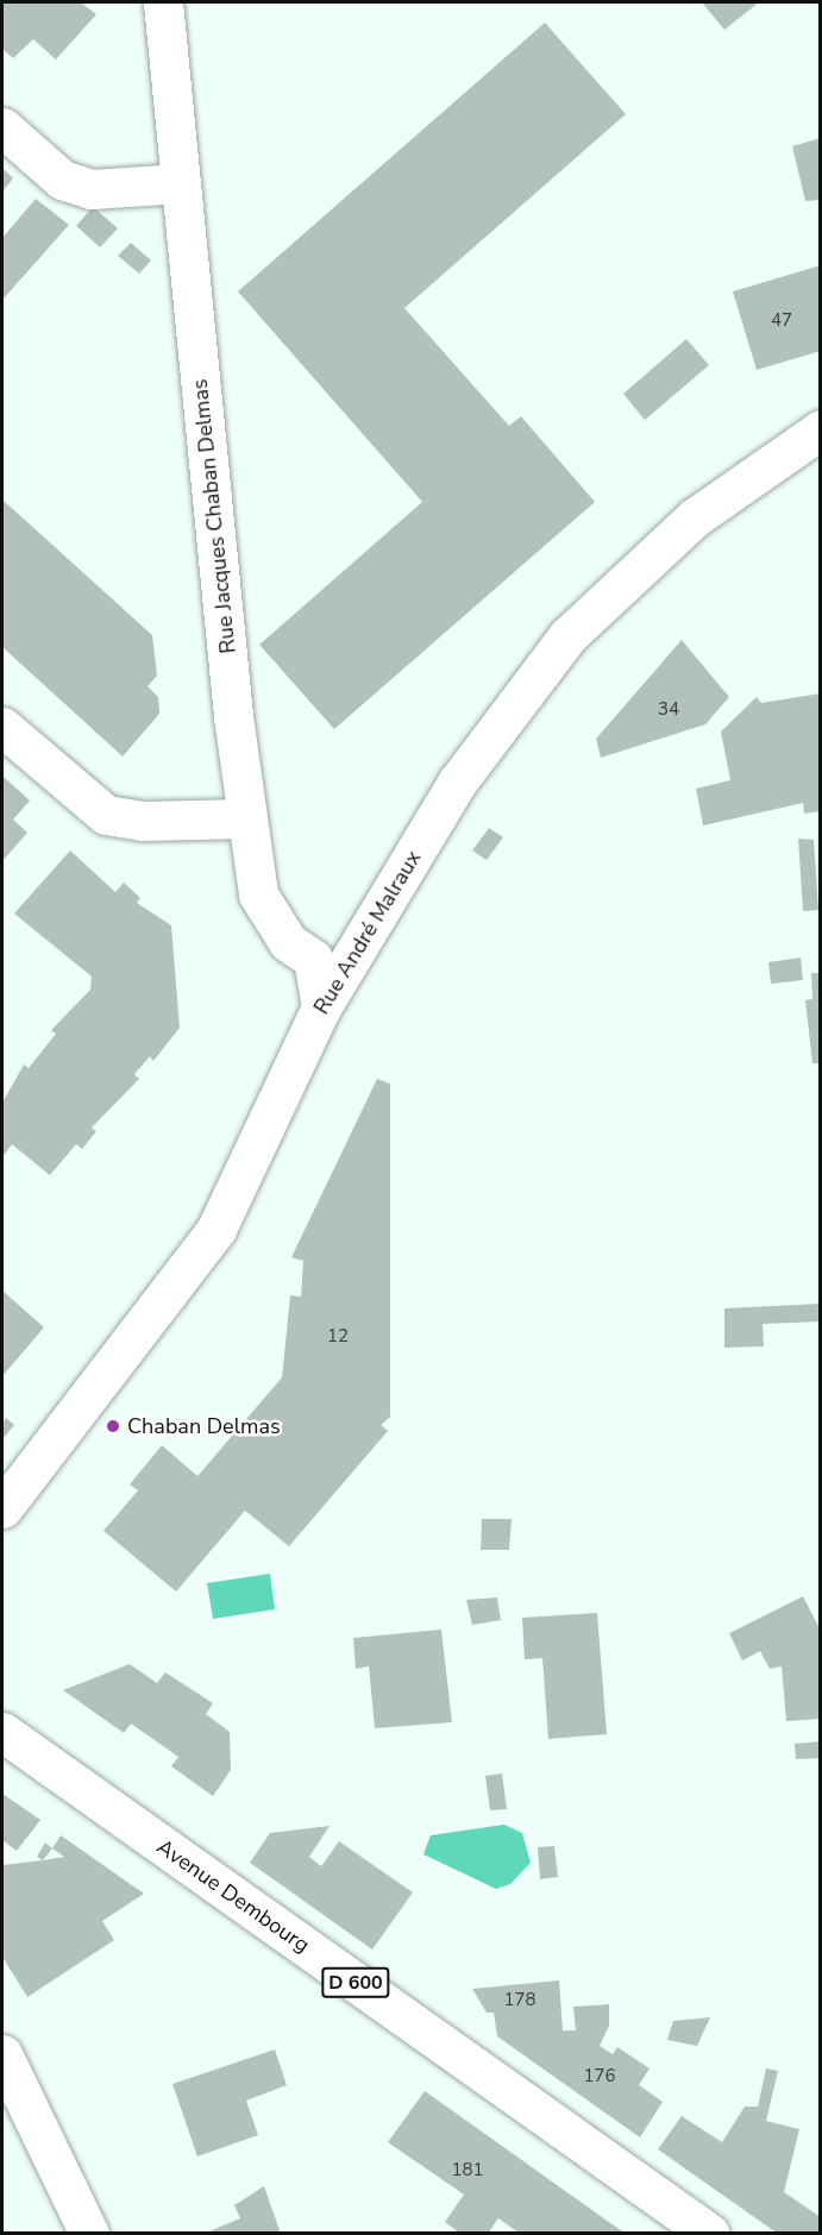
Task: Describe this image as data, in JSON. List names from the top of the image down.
{
  "streets": {
    "street": [
      "Rue Jacques Chaban Delmas",
      "Rue André Malraux",
      "Avenue Dembourg",
      "D 600"
    ]
  },
  "crossings": [
    ["Rue Jacques Chaban Delmas", "Rue André Malraux"]
  ],
  "places": ["Chaban Delmas"],
  "house_numbers": [
    "47",
    "34",
    "12",
    "178",
    "176",
    "181"
  ]
}
